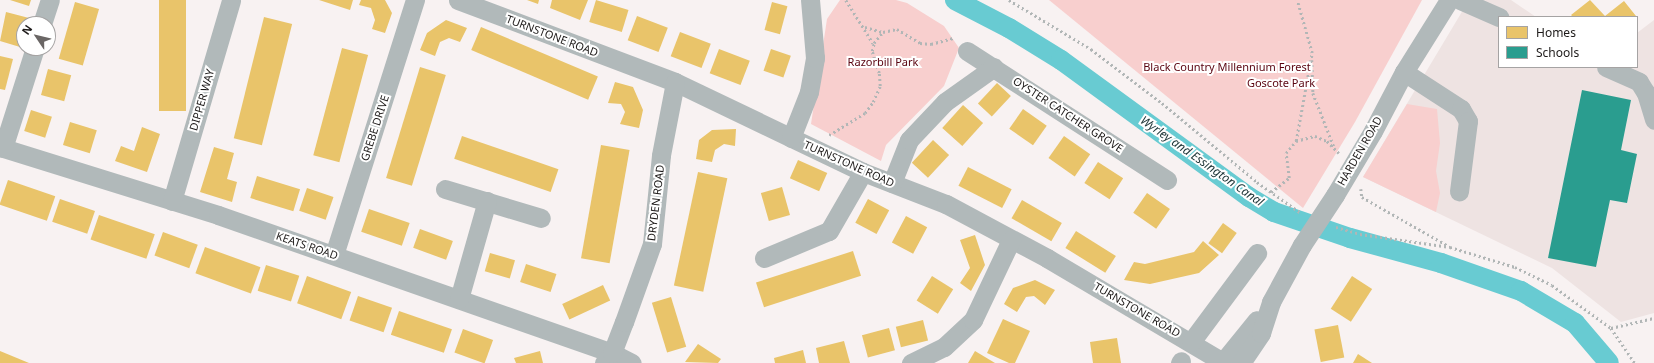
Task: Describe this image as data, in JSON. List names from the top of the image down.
{
  "streets": {
    "street": [
      "TURNSTONE ROAD",
      "DIPPER WAY",
      "OYSTER CATCHER GROVE",
      "GREBE DRIVE",
      "HARDEN ROAD",
      "DRYDEN ROAD",
      "KEATS ROAD"
    ]
  },
  "crossings": [
    ["TURNSTONE ROAD", "HARDEN ROAD"],
    ["TURNSTONE ROAD", "DRYDEN ROAD"],
    ["DIPPER WAY", "KEATS ROAD"],
    ["GREBE DRIVE", "KEATS ROAD"],
    ["DRYDEN ROAD", "KEATS ROAD"]
  ],
  "water": ["Wyrley and Essington Canal"],
  "parks": ["Razorbill Park", "Black Country Millennium Forest", "Goscote Park"],
  "legend": ["Homes", "Schools"],
  "north": "top left"
}
